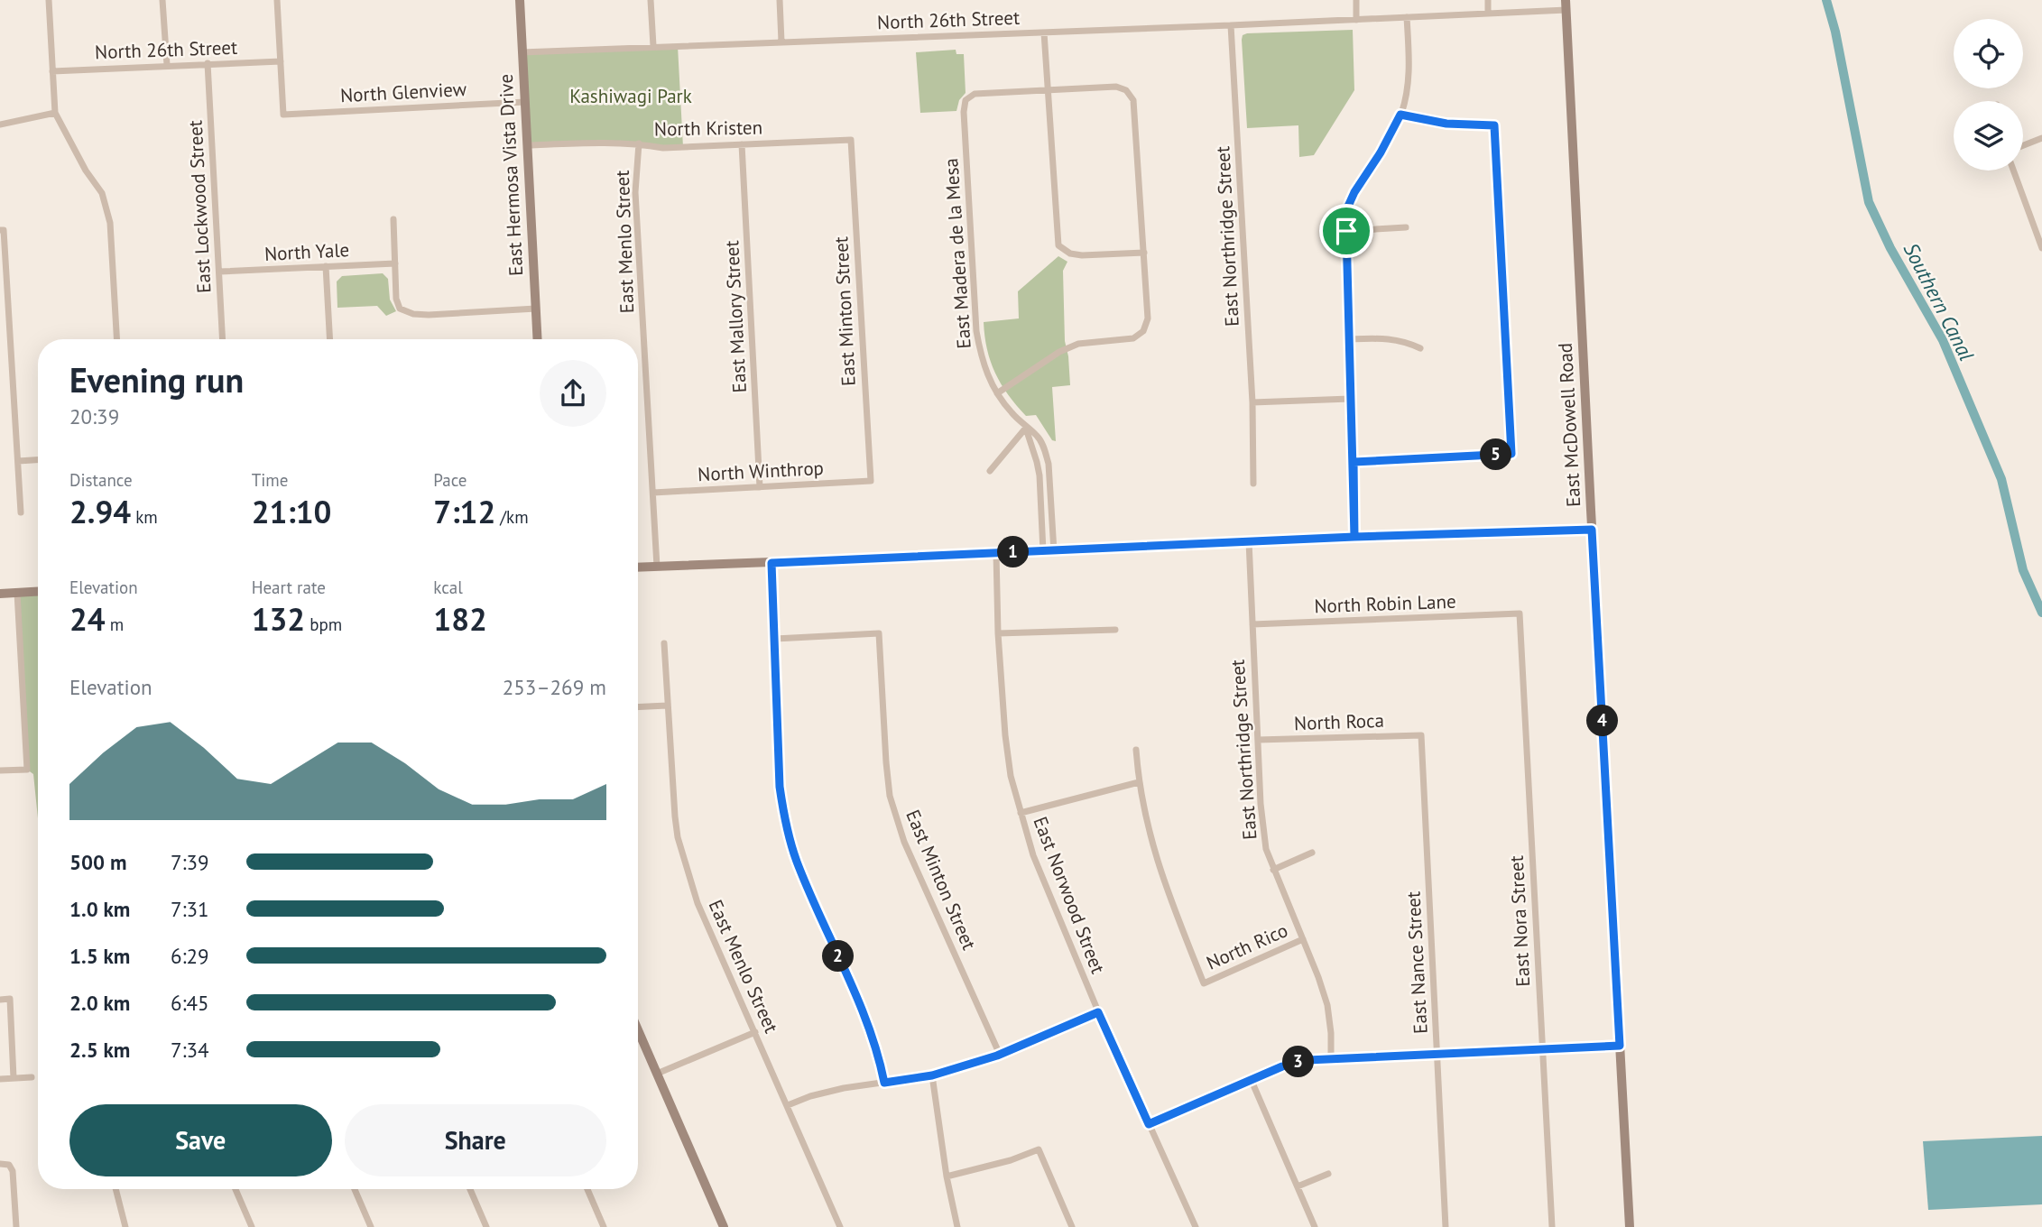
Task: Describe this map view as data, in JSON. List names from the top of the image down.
{
  "streets": {
    "main road": ["East Hermosa Vista Drive", "East McDowell Road"],
    "street": [
      "North 26th Street",
      "North Glenview",
      "North Kristen",
      "East Lockwood Street",
      "East Northridge Street",
      "East Menlo Street",
      "North Yale",
      "East Madera de la Mesa",
      "East Minton Street",
      "East Mallory Street",
      "North Winthrop",
      "North Robin Lane",
      "North Roca",
      "East Norwood Street",
      "East Nora Street",
      "North Rico",
      "East Nance Street"
    ]
  },
  "crossings": [
    ["North 26th Street", "North Glenview"],
    ["North 26th Street", "East Hermosa Vista Drive"],
    ["North 26th Street", "East Lockwood Street"],
    ["North 26th Street", "East Northridge Street"],
    ["North 26th Street", "East McDowell Road"],
    ["North Glenview", "East Hermosa Vista Drive"],
    ["North Kristen", "East Hermosa Vista Drive"],
    ["North Kristen", "East Menlo Street"],
    ["North Kristen", "East Minton Street"],
    ["North Kristen", "East Mallory Street"],
    ["East Lockwood Street", "North Yale"],
    ["East Northridge Street", "North Robin Lane"],
    ["East Northridge Street", "North Roca"],
    ["East Northridge Street", "North Rico"],
    ["East Menlo Street", "North Winthrop"],
    ["East Minton Street", "North Winthrop"],
    ["East Mallory Street", "North Winthrop"],
    ["North Robin Lane", "East Nora Street"],
    ["North Roca", "East Nance Street"]
  ],
  "water": ["Southern Canal"],
  "parks": ["Kashiwagi Park"],
  "page": {
    "heading": ["Evening run", "20:39"],
    "pins": [
      "5",
      "1",
      "4",
      "2",
      "3"
    ],
    "stats": [
      ["Distance", "2.94 km"],
      ["Time", "21:10"],
      ["Pace", "7:12 /km"],
      ["Elevation", "24 m"],
      ["Heart rate", "132 bpm"],
      ["kcal", "182"]
    ],
    "chart": ["Elevation", "253–269 m"],
    "list": [
      {
        "name": "500 m",
        "note": "7:39"
      },
      {
        "name": "1.0 km",
        "note": "7:31"
      },
      {
        "name": "1.5 km",
        "note": "6:29"
      },
      {
        "name": "2.0 km",
        "note": "6:45"
      },
      {
        "name": "2.5 km",
        "note": "7:34"
      }
    ],
    "buttons": ["Save", "Share"]
  }
}
